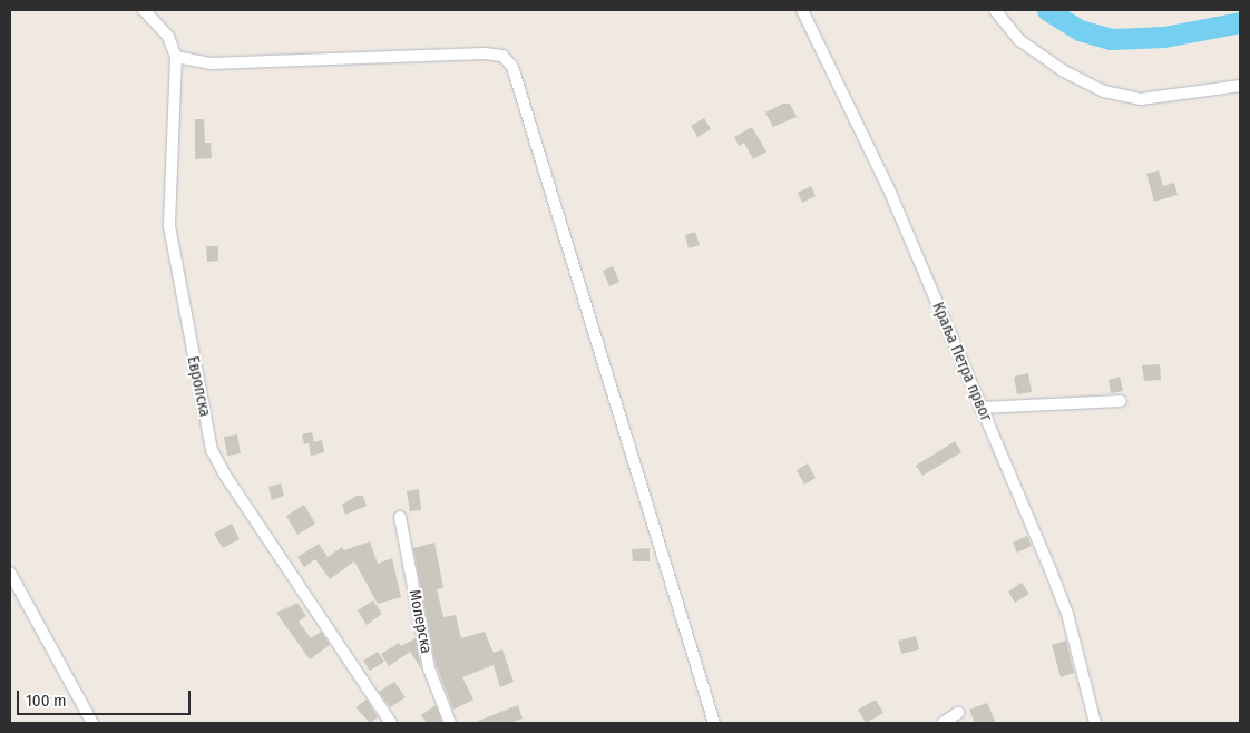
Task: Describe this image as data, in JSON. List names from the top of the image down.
{
  "streets": {
    "street": ["Краља Петра првог", "Европска", "Молерска"]
  },
  "scale_bar": "100 m"
}
